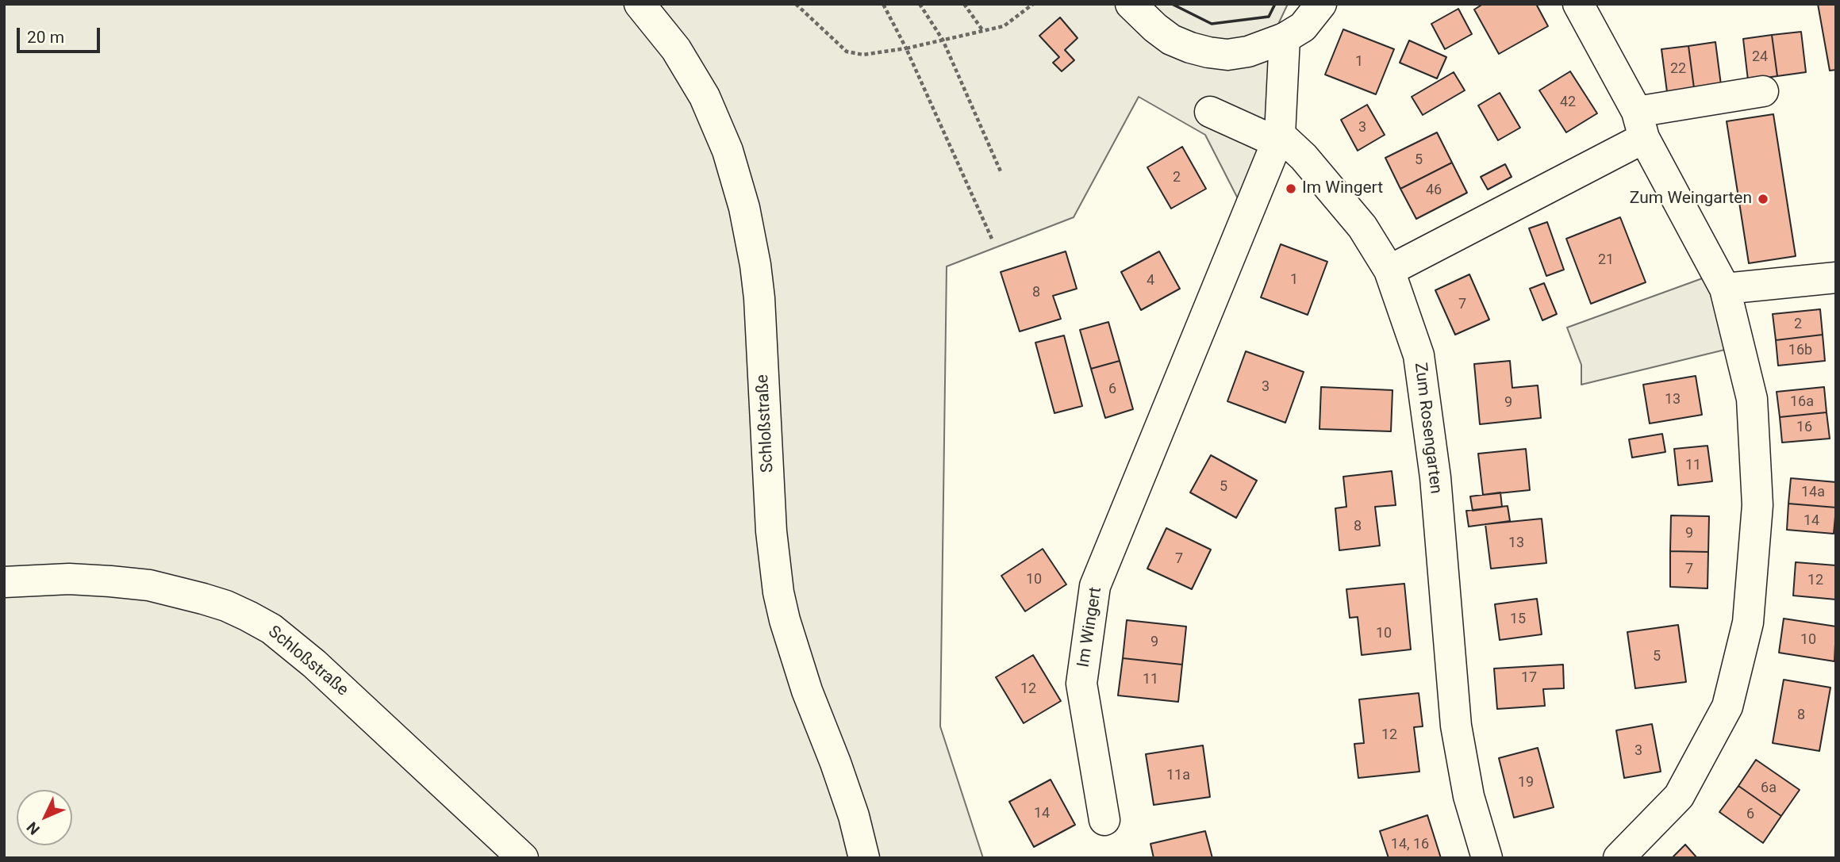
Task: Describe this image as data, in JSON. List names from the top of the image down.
{
  "streets": {
    "street": ["Schloßstraße", "Zum Rosengarten", "Im Wingert"]
  },
  "crossings": [
    ["Zum Rosengarten", "Im Wingert"]
  ],
  "places": ["Im Wingert", "Zum Weingarten"],
  "house_numbers": [
    "24",
    "1",
    "22",
    "42",
    "3",
    "5",
    "2",
    "46",
    "21",
    "1",
    "4",
    "8",
    "7",
    "2",
    "16b",
    "3",
    "6",
    "13",
    "16a",
    "9",
    "16",
    "11",
    "5",
    "14a",
    "14",
    "8",
    "9",
    "13",
    "7",
    "7",
    "10",
    "12",
    "15",
    "10",
    "10",
    "9",
    "5",
    "17",
    "11",
    "12",
    "8",
    "12",
    "3",
    "11a",
    "19",
    "6a",
    "14",
    "6",
    "14, 16"
  ],
  "scale_bar": "20 m",
  "north": "bottom left"
}
